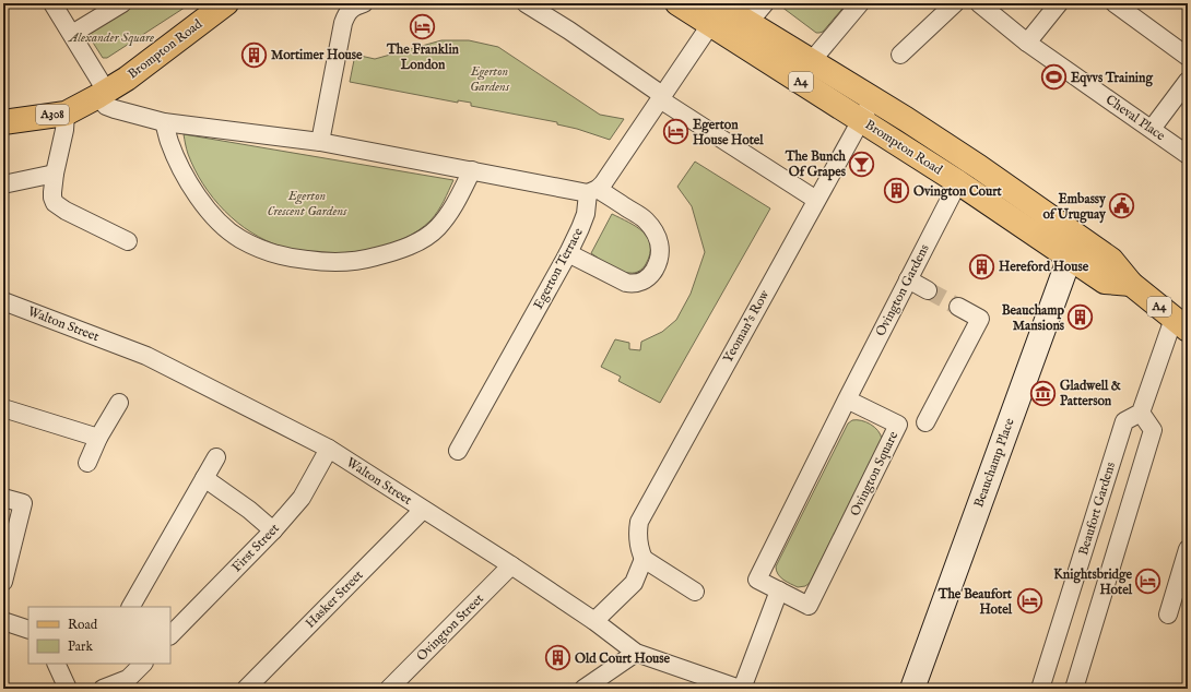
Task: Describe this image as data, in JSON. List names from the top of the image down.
{
  "streets": {
    "main road": [
      "Brompton Road",
      "A4",
      "A308",
      "Beauchamp Place"
    ],
    "street": [
      "Cheval Place",
      "Egerton Terrace",
      "Ovington Gardens",
      "Walton Street",
      "Yeoman's Row",
      "Ovington Square",
      "Beaufort Gardens",
      "First Street",
      "Hasker Street",
      "Ovington Street"
    ]
  },
  "crossings": [
    ["Brompton Road", "Ovington Gardens"],
    ["Brompton Road", "Yeoman's Row"],
    ["Brompton Road", "Beauchamp Place"],
    ["Ovington Gardens", "Ovington Square"],
    ["Walton Street", "First Street"],
    ["Walton Street", "Hasker Street"],
    ["Walton Street", "Ovington Street"]
  ],
  "parks": ["Alexander Square", "Egerton Gardens", "Egerton Crescent Gardens"],
  "places": {
    "hotel": [
      "The Franklin London",
      "Egerton House Hotel",
      "Knightsbridge Hotel",
      "The Beaufort Hotel"
    ],
    "building": [
      "Mortimer House",
      "Ovington Court",
      "Hereford House",
      "Beauchamp Mansions",
      "Old Court House"
    ],
    "sports": ["Eqvvs Training"],
    "bar": ["The Bunch Of Grapes"],
    "public building": ["Embassy of Uruguay"],
    "museum": ["Gladwell & Patterson"]
  },
  "legend": ["Road", "Park"]
}
